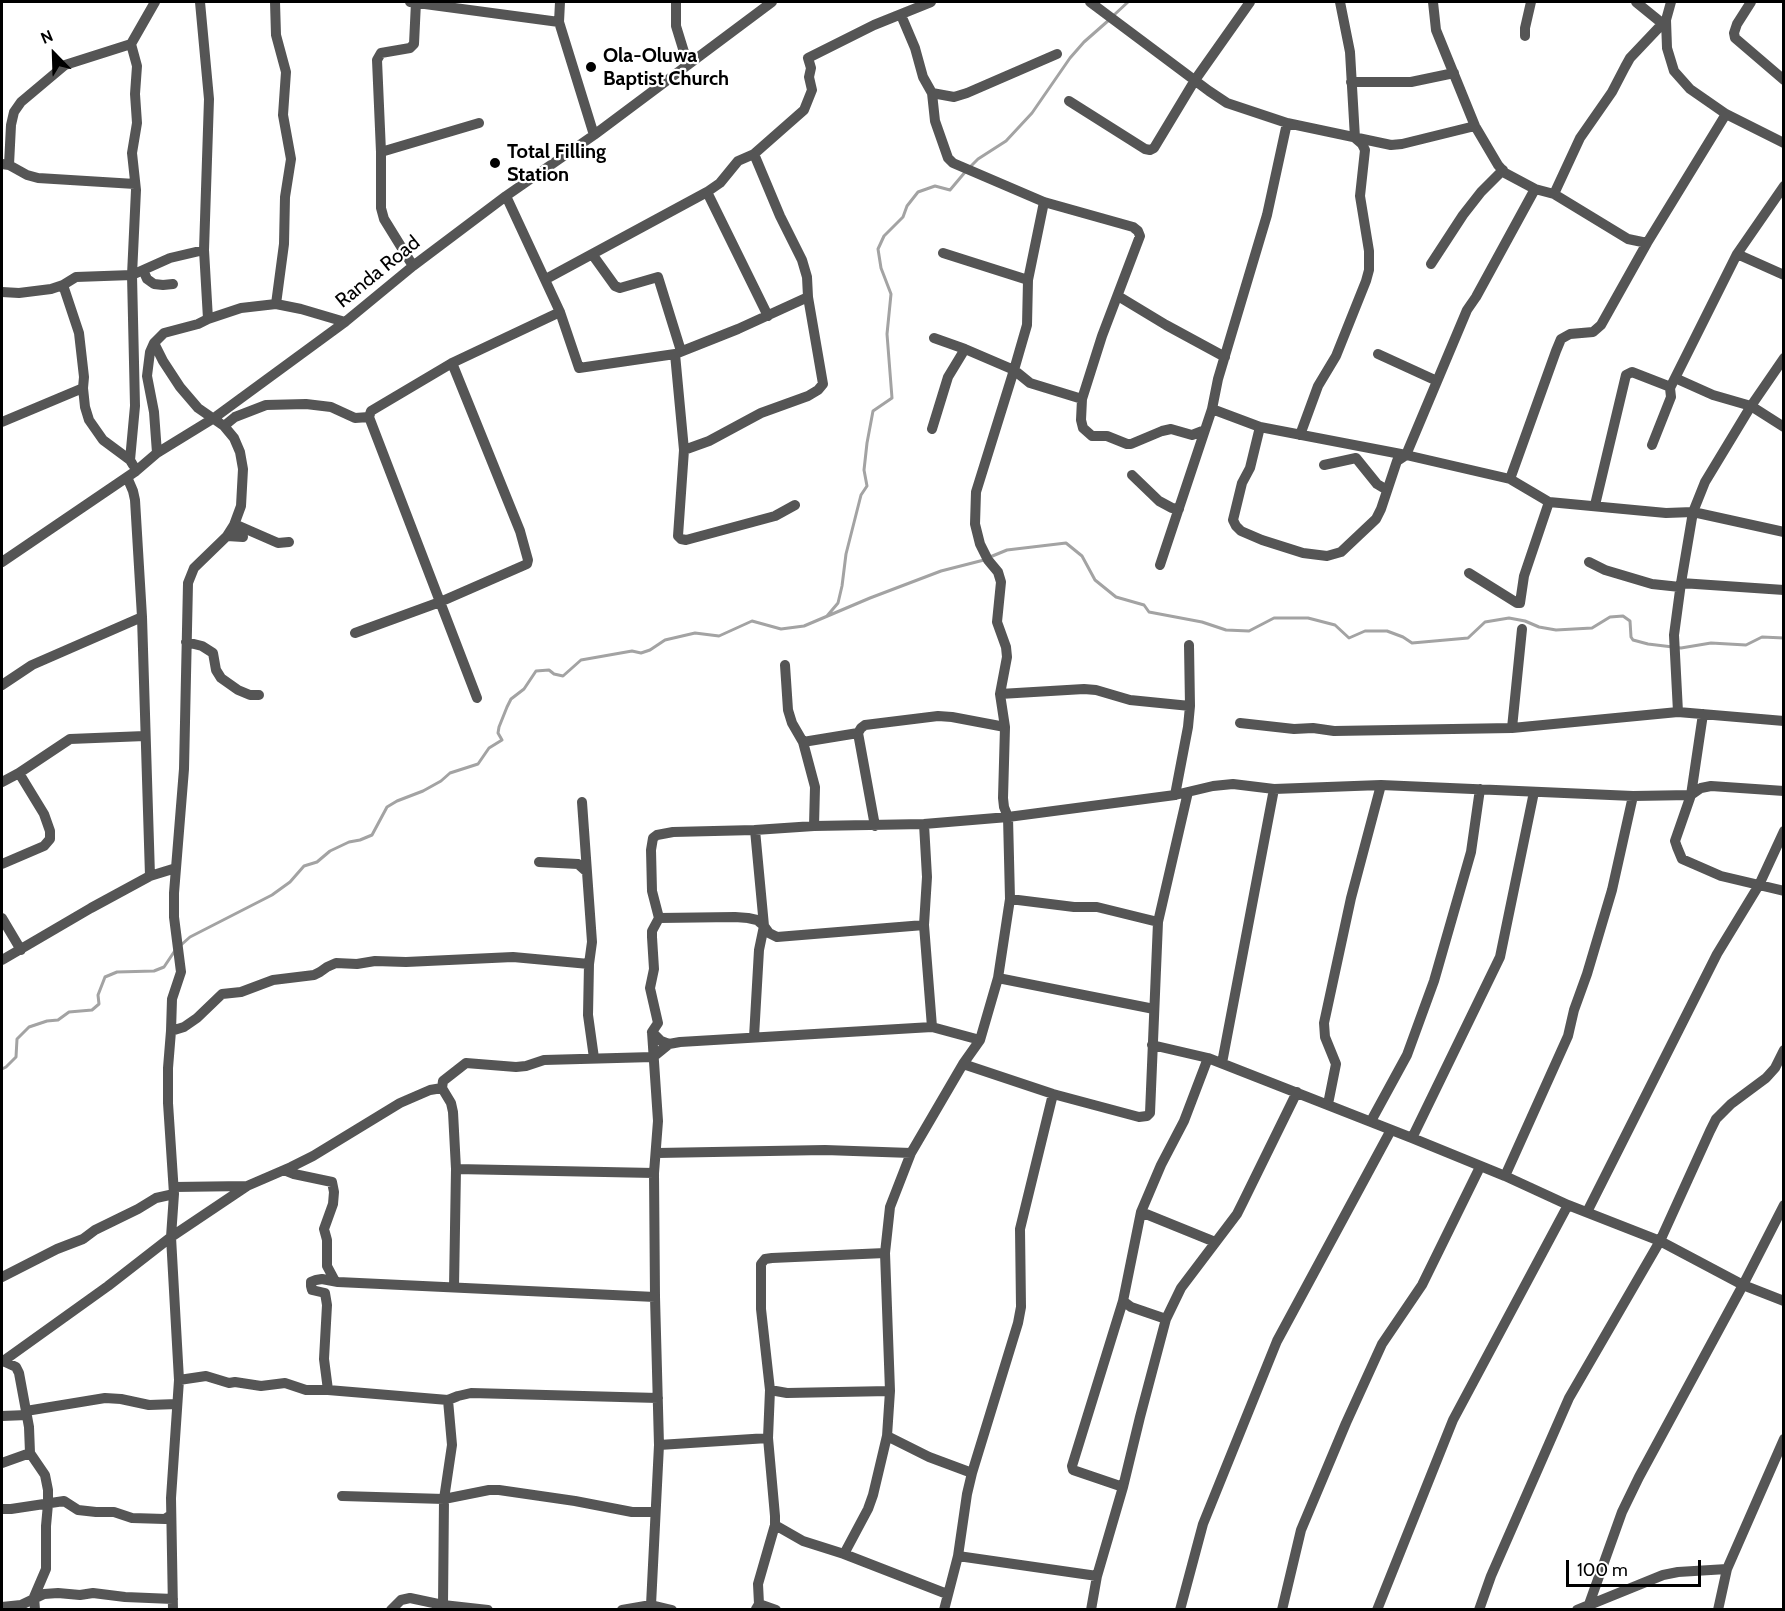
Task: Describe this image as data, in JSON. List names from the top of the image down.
{
  "streets": {
    "street": ["Randa Road"]
  },
  "places": ["Ola-Oluwa Baptist Church", "Total Filling Station"],
  "scale_bar": "100 m",
  "north": "top left"
}
